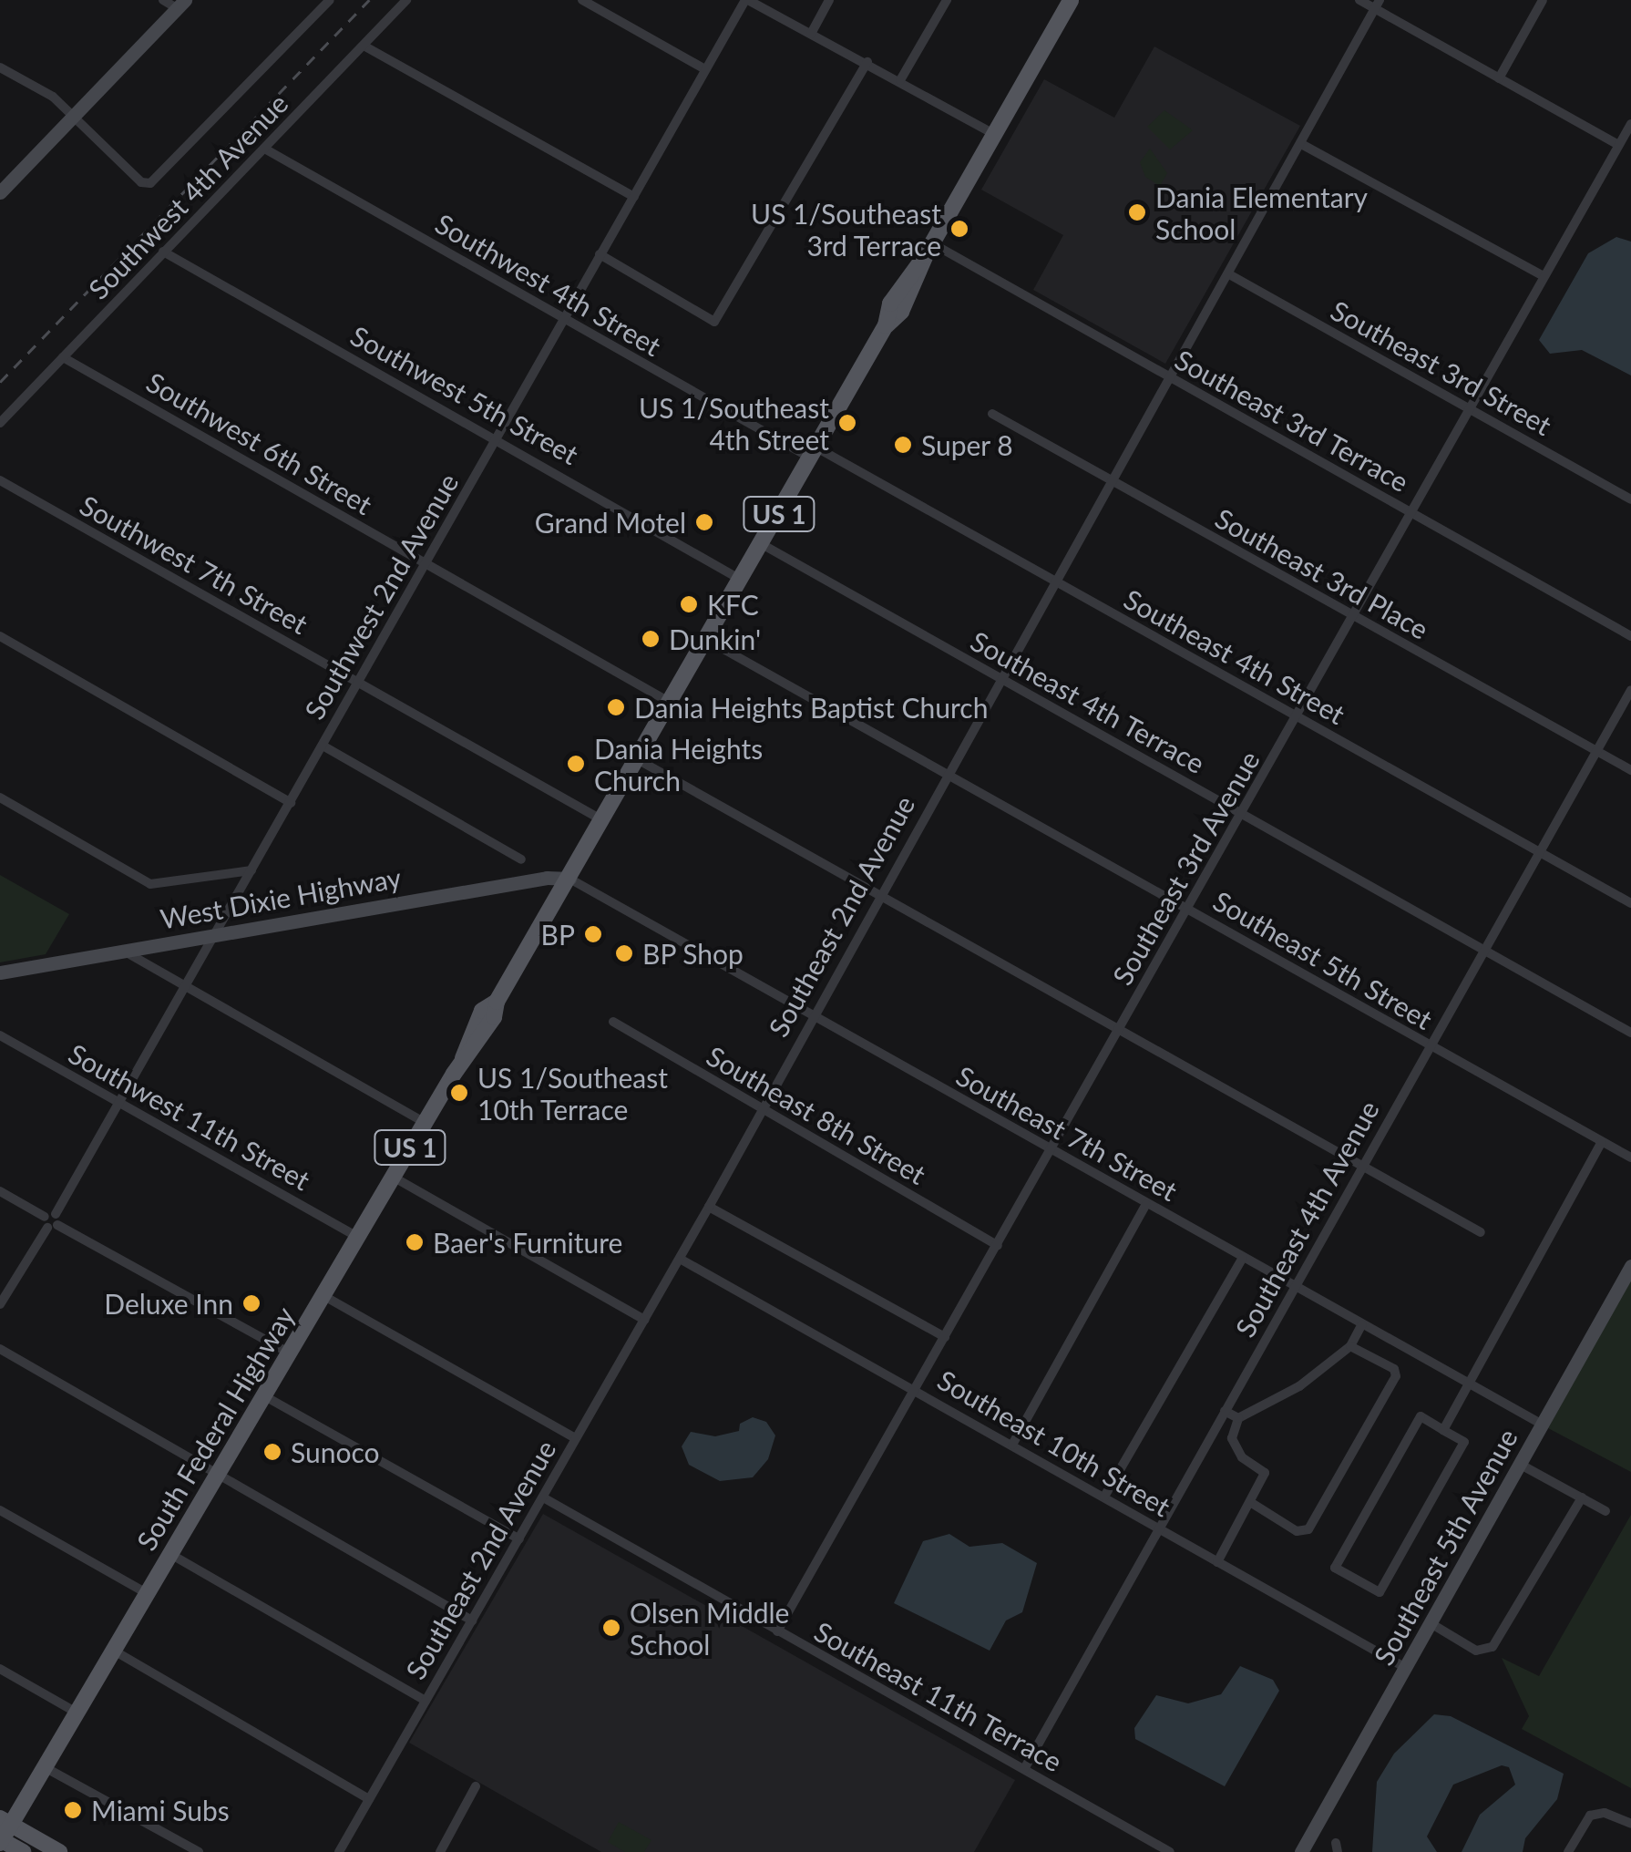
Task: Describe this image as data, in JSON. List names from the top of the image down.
{
  "streets": {
    "main road": ["US 1", "South Federal Highway"],
    "street": [
      "Southwest 4th Avenue",
      "Southwest 4th Street",
      "Southeast 3rd Street",
      "Southwest 5th Street",
      "Southeast 3rd Terrace",
      "Southwest 6th Street",
      "Southwest 7th Street",
      "Southeast 3rd Place",
      "Southwest 2nd Avenue",
      "Southeast 4th Street",
      "Southeast 4th Terrace",
      "Southeast 3rd Avenue",
      "West Dixie Highway",
      "Southeast 2nd Avenue",
      "Southeast 5th Street",
      "Southeast 8th Street",
      "Southwest 11th Street",
      "Southeast 7th Street",
      "Southeast 4th Avenue",
      "Southeast 10th Street",
      "Southeast 5th Avenue",
      "Southeast 11th Terrace"
    ]
  },
  "crossings": [
    ["Southwest 4th Avenue", "Southwest 4th Street"],
    ["Southwest 4th Avenue", "Southwest 5th Street"],
    ["Southwest 4th Avenue", "Southwest 6th Street"],
    ["Southwest 4th Street", "Southwest 2nd Avenue"],
    ["Southwest 4th Street", "Southeast 4th Street"],
    ["Southwest 4th Street", "South Federal Highway"],
    ["Southeast 3rd Street", "Southeast 3rd Avenue"],
    ["Southeast 3rd Street", "Southeast 2nd Avenue"],
    ["Southwest 5th Street", "Southwest 2nd Avenue"],
    ["Southwest 5th Street", "South Federal Highway"],
    ["Southeast 3rd Terrace", "Southeast 3rd Avenue"],
    ["Southeast 3rd Terrace", "Southeast 2nd Avenue"],
    ["Southeast 3rd Terrace", "South Federal Highway"],
    ["Southwest 6th Street", "Southwest 2nd Avenue"],
    ["Southwest 6th Street", "South Federal Highway"],
    ["US 1", "South Federal Highway"],
    ["Southwest 7th Street", "Southwest 2nd Avenue"],
    ["Southwest 7th Street", "South Federal Highway"],
    ["Southeast 3rd Place", "Southeast 3rd Avenue"],
    ["Southeast 3rd Place", "Southeast 2nd Avenue"],
    ["Southeast 3rd Place", "Southeast 4th Avenue"],
    ["Southwest 2nd Avenue", "West Dixie Highway"],
    ["Southwest 2nd Avenue", "Southwest 11th Street"],
    ["Southeast 4th Street", "Southeast 3rd Avenue"],
    ["Southeast 4th Street", "Southeast 2nd Avenue"],
    ["Southeast 4th Street", "Southeast 4th Avenue"],
    ["Southeast 4th Street", "South Federal Highway"],
    ["Southeast 4th Terrace", "Southeast 3rd Avenue"],
    ["Southeast 4th Terrace", "Southeast 2nd Avenue"],
    ["Southeast 4th Terrace", "Southeast 4th Avenue"],
    ["Southeast 4th Terrace", "South Federal Highway"],
    ["Southeast 3rd Avenue", "Southeast 5th Street"],
    ["Southeast 3rd Avenue", "Southeast 8th Street"],
    ["Southeast 3rd Avenue", "Southeast 7th Street"],
    ["Southeast 3rd Avenue", "Southeast 10th Street"],
    ["Southeast 3rd Avenue", "Southeast 11th Terrace"],
    ["West Dixie Highway", "Southeast 7th Street"],
    ["West Dixie Highway", "South Federal Highway"],
    ["Southeast 2nd Avenue", "Southeast 5th Street"],
    ["Southeast 2nd Avenue", "Southeast 8th Street"],
    ["Southeast 2nd Avenue", "Southeast 7th Street"],
    ["Southeast 2nd Avenue", "Southeast 10th Street"],
    ["Southeast 2nd Avenue", "Southeast 11th Terrace"],
    ["Southeast 5th Street", "Southeast 4th Avenue"],
    ["Southeast 5th Street", "South Federal Highway"],
    ["Southwest 11th Street", "South Federal Highway"],
    ["Southeast 7th Street", "Southeast 4th Avenue"],
    ["Southeast 7th Street", "South Federal Highway"],
    ["Southeast 7th Street", "Southeast 5th Avenue"],
    ["Southeast 4th Avenue", "Southeast 10th Street"],
    ["Southeast 4th Avenue", "Southeast 11th Terrace"],
    ["Southeast 10th Street", "Southeast 5th Avenue"]
  ],
  "places": [
    "Dania Elementary School",
    "US 1/Southeast 3rd Terrace",
    "US 1/Southeast 4th Street",
    "Super 8",
    "Grand Motel",
    "KFC",
    "Dunkin'",
    "Dania Heights Baptist Church",
    "Dania Heights Church",
    "BP",
    "BP Shop",
    "US 1/Southeast 10th Terrace",
    "Baer's Furniture",
    "Deluxe Inn",
    "Sunoco",
    "Olsen Middle School",
    "Miami Subs"
  ]
}
